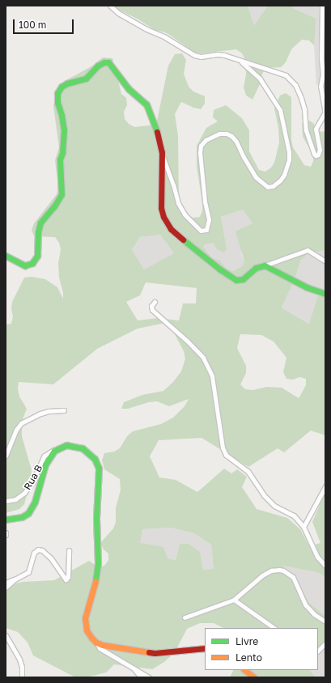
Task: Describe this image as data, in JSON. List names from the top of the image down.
{
  "streets": {
    "street": ["Rua B"]
  },
  "legend": ["Livre", "Lento"],
  "scale_bar": "100 m"
}
